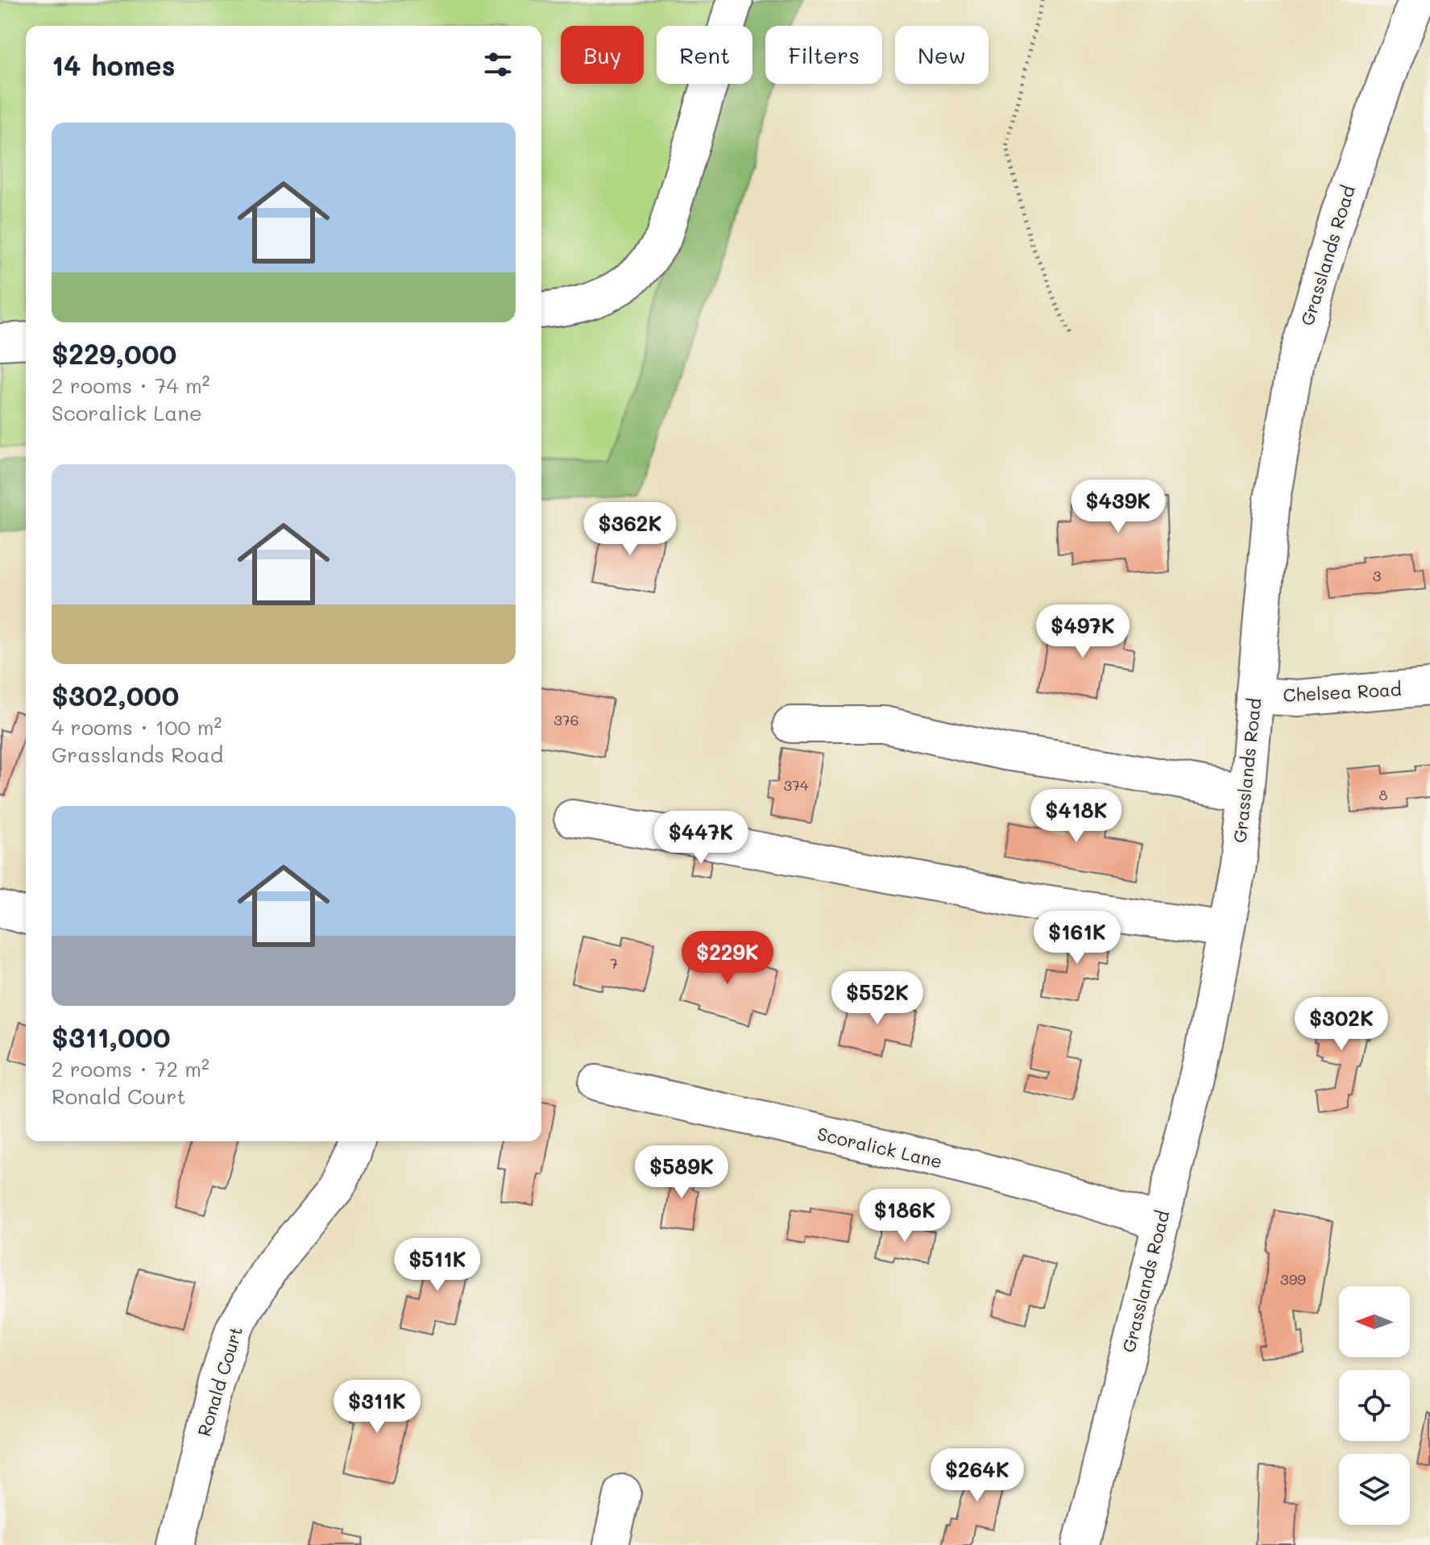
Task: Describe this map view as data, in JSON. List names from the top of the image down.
{
  "streets": {
    "main road": [
      "Grasslands Road",
      "Chelsea Road",
      "Scoralick Lane",
      "Ronald Court"
    ]
  },
  "crossings": [
    ["Grasslands Road", "Chelsea Road"],
    ["Grasslands Road", "Scoralick Lane"]
  ],
  "house_numbers": [
    "3",
    "376",
    "374",
    "8",
    "7",
    "399"
  ],
  "north": "left",
  "page": {
    "chip": [
      "Buy",
      "Rent",
      "Filters",
      "New"
    ],
    "heading": "14 homes",
    "list": [
      {
        "name": "$229,000",
        "note": "2 rooms · 74 m² · Scoralick Lane"
      },
      {
        "name": "$302,000",
        "note": "4 rooms · 100 m² · Grasslands Road"
      },
      {
        "name": "$311,000",
        "note": "2 rooms · 72 m² · Ronald Court"
      }
    ],
    "price": [
      "$439K",
      "$362K",
      "$497K",
      "$418K",
      "$447K",
      "$161K",
      "$229K",
      "$552K",
      "$302K",
      "$589K",
      "$186K",
      "$511K",
      "$311K",
      "$264K"
    ]
  }
}
